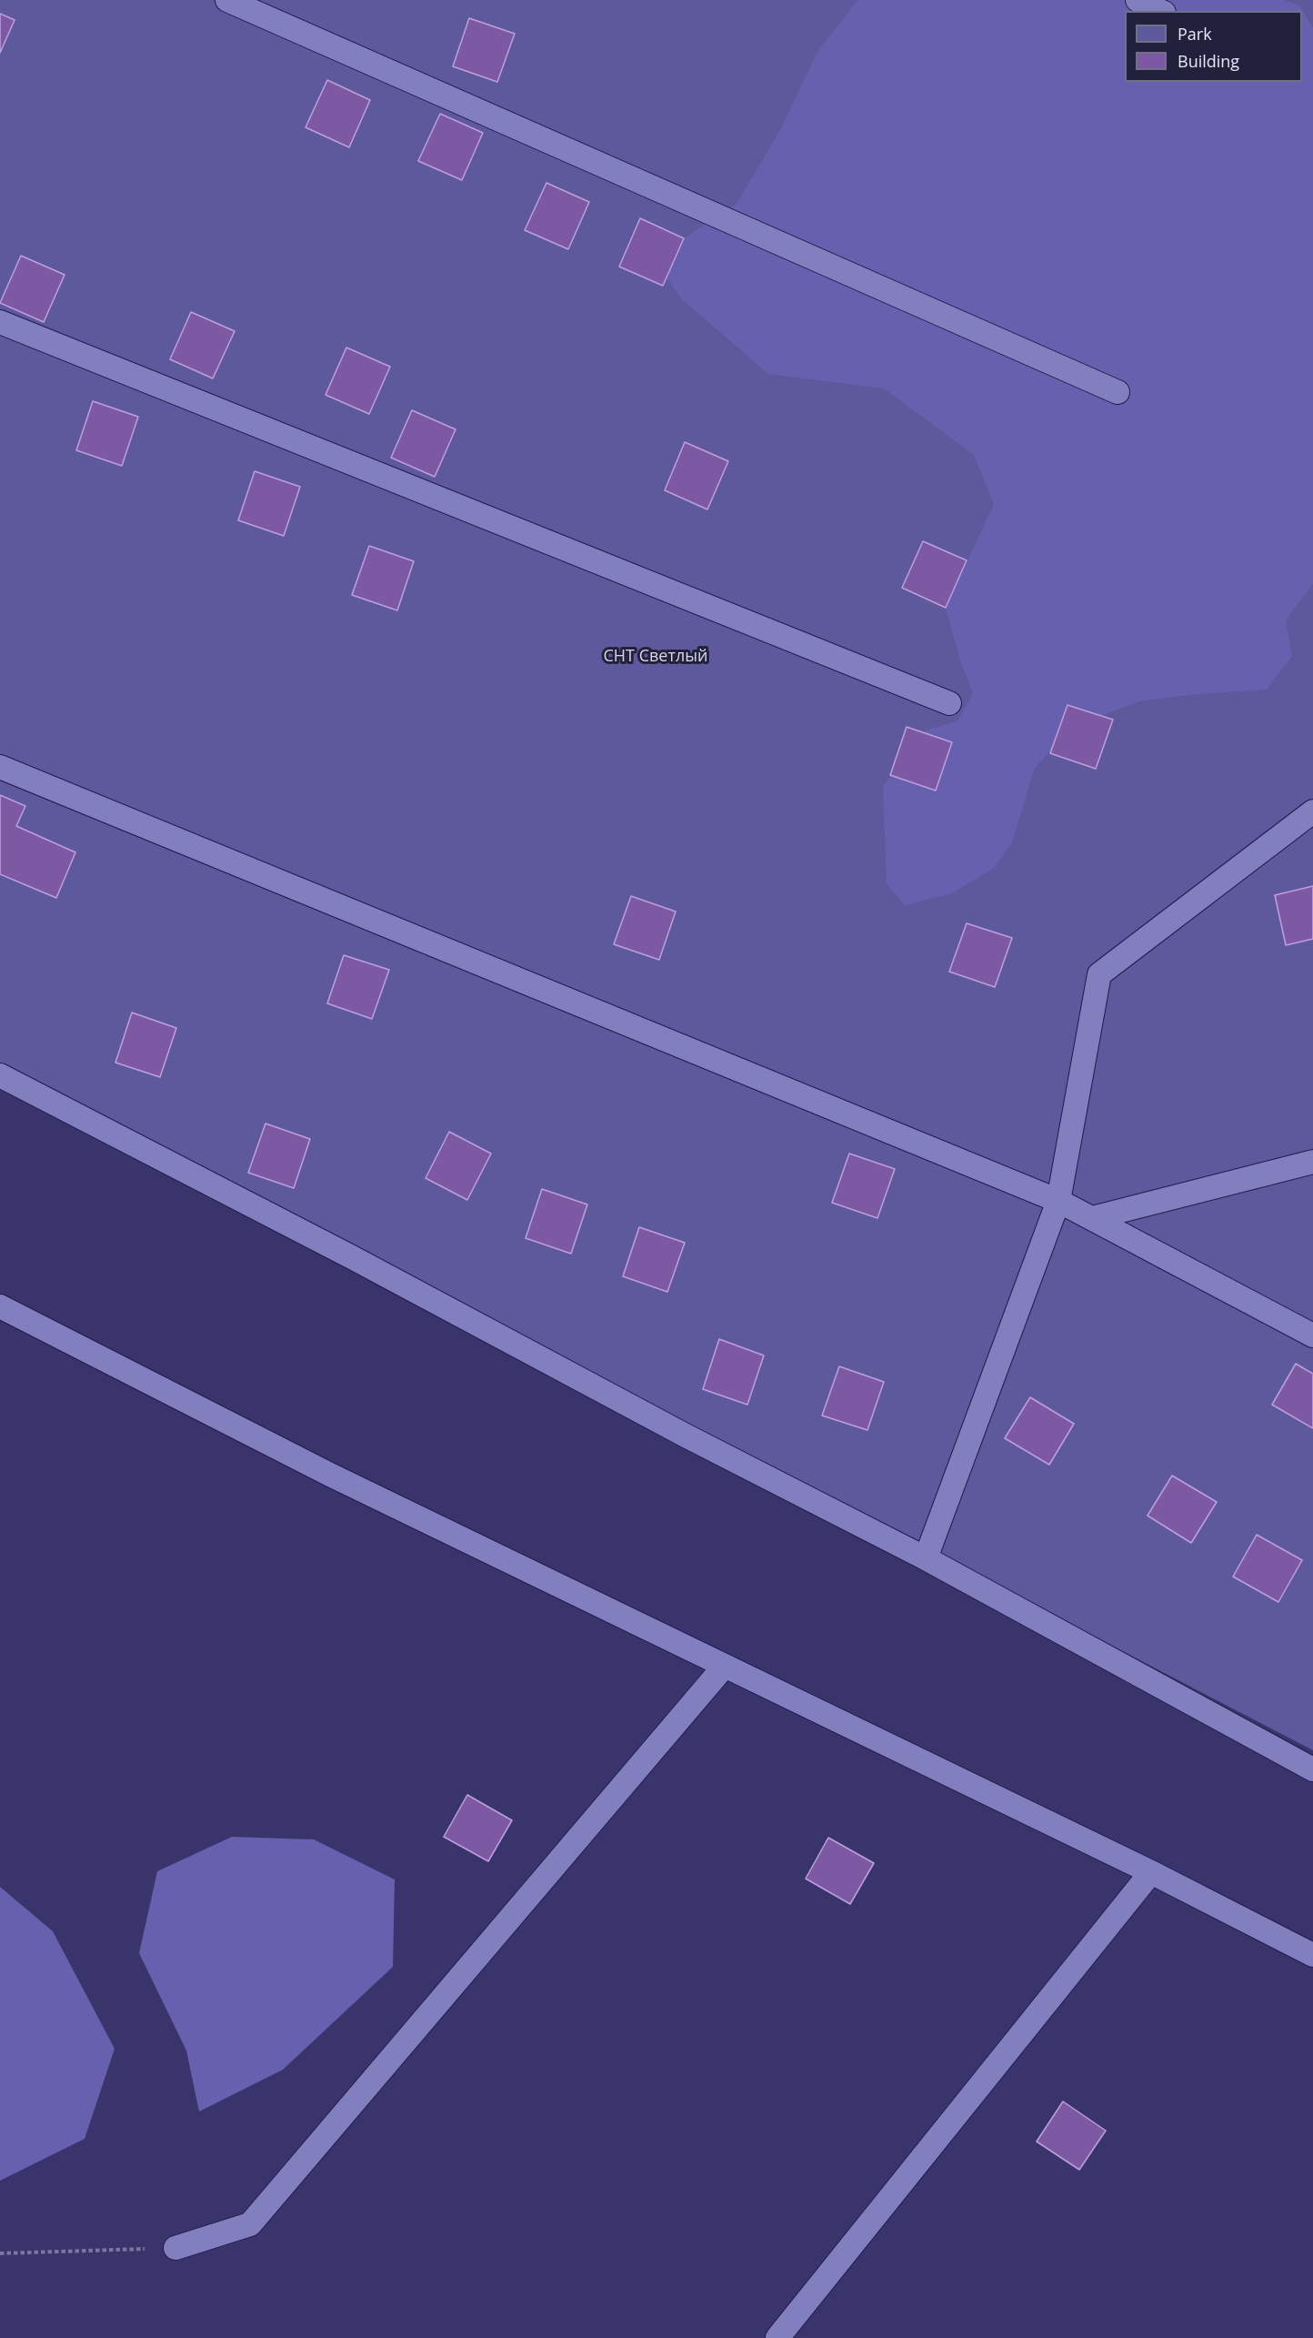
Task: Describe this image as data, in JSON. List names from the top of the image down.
{
  "parks": ["СНТ Светлый"],
  "legend": ["Park", "Building"]
}
